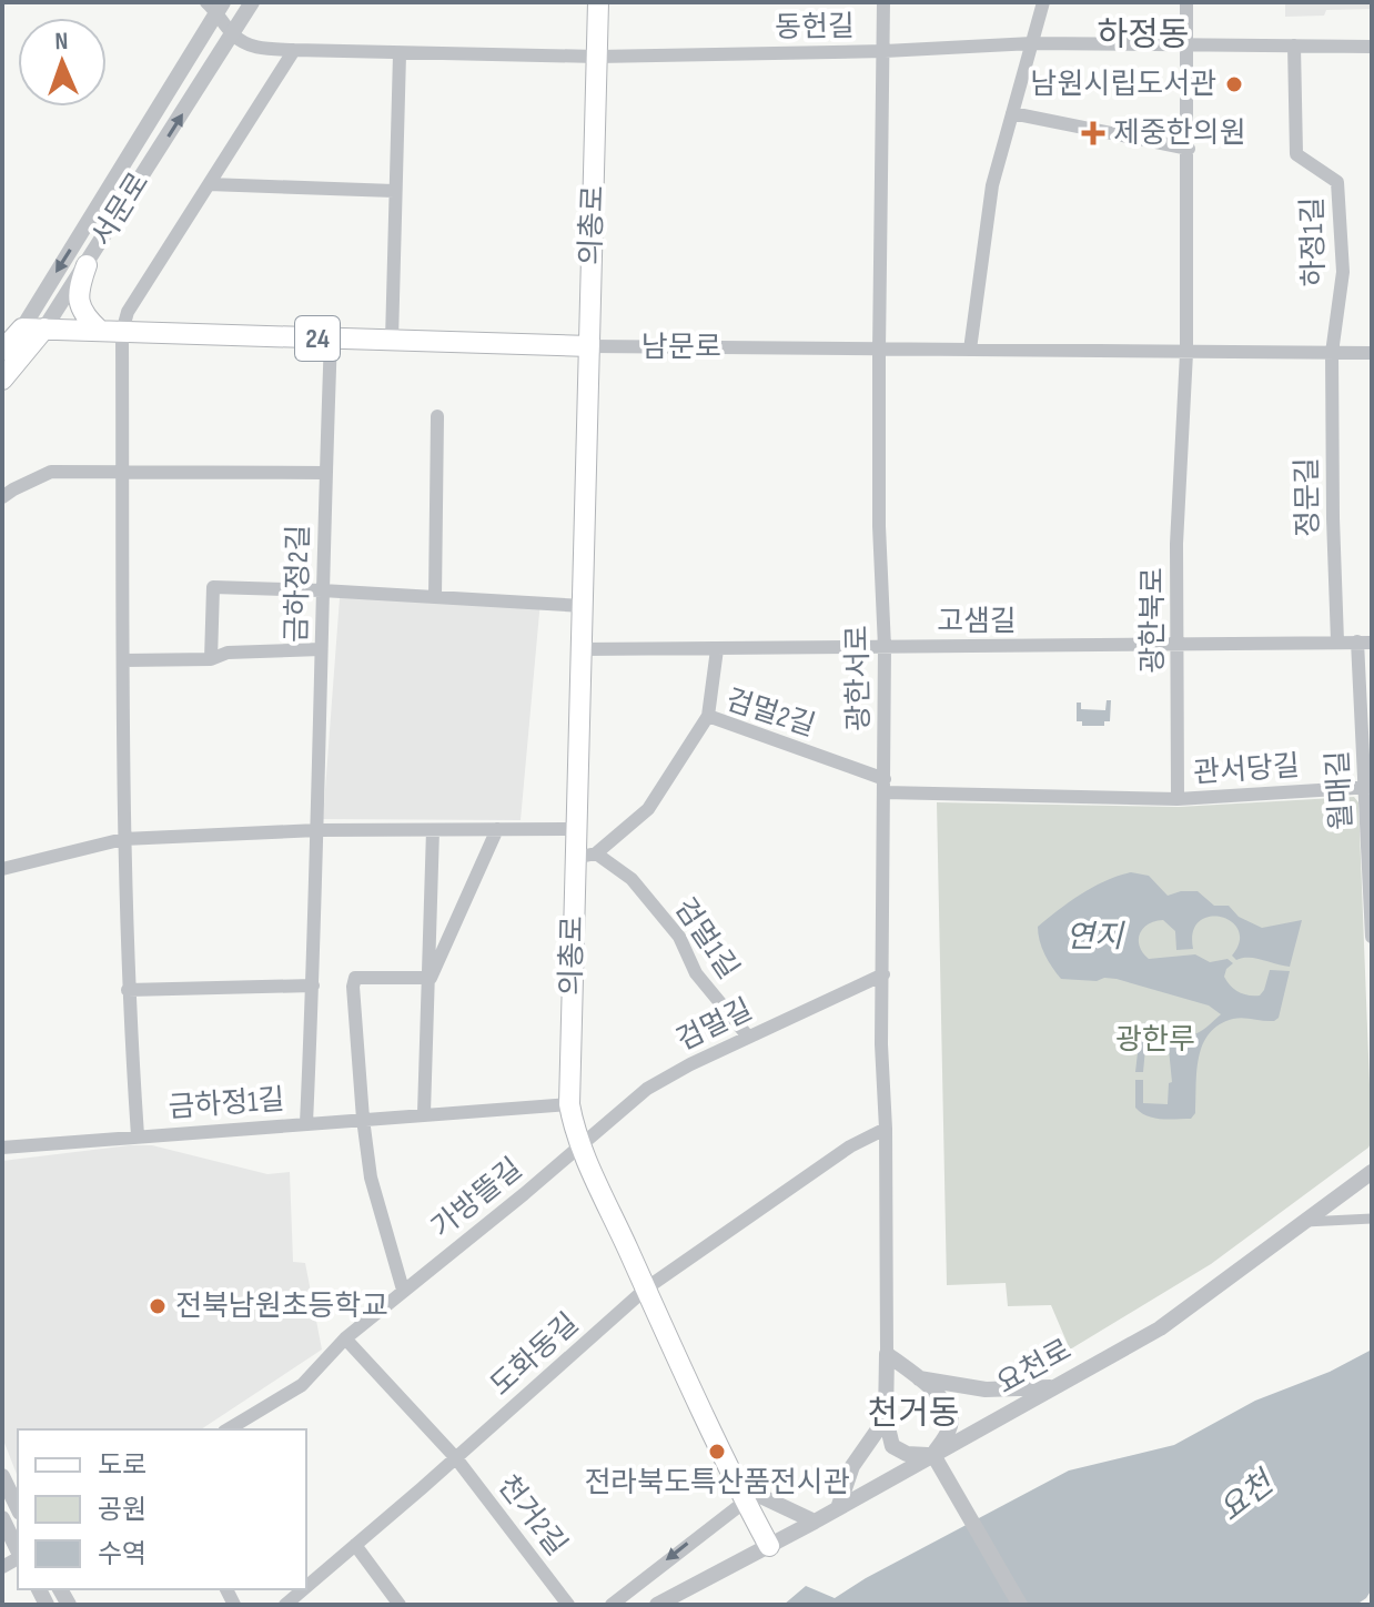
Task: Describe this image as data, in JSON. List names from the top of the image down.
{
  "streets": {
    "main road": [
      "서문로",
      "의총로",
      "24",
      "남문로"
    ],
    "street": [
      "동헌길",
      "하정1길",
      "정문길",
      "금하정2길",
      "광한북로",
      "고샘길",
      "광한서로",
      "검멀2길",
      "관서당길",
      "월매길",
      "검멀1길",
      "검멀길",
      "금하정1길",
      "가방뜰길",
      "도화동길",
      "요천로",
      "천거2길"
    ]
  },
  "crossings": [
    ["동헌길", "의총로"],
    ["동헌길", "하정1길"],
    ["동헌길", "광한북로"],
    ["동헌길", "광한서로"],
    ["서문로", "남문로"],
    ["의총로", "남문로"],
    ["의총로", "고샘길"],
    ["의총로", "검멀2길"],
    ["의총로", "검멀1길"],
    ["의총로", "검멀길"],
    ["의총로", "가방뜰길"],
    ["의총로", "도화동길"],
    ["의총로", "요천로"],
    ["하정1길", "남문로"],
    ["하정1길", "정문길"],
    ["남문로", "정문길"],
    ["남문로", "금하정2길"],
    ["남문로", "광한북로"],
    ["남문로", "광한서로"],
    ["남문로", "금하정1길"],
    ["정문길", "고샘길"],
    ["금하정2길", "금하정1길"],
    ["광한북로", "고샘길"],
    ["광한북로", "관서당길"],
    ["고샘길", "광한서로"],
    ["고샘길", "월매길"],
    ["광한서로", "검멀2길"],
    ["광한서로", "검멀길"],
    ["검멀2길", "검멀1길"],
    ["관서당길", "월매길"],
    ["검멀1길", "검멀길"],
    ["검멀길", "가방뜰길"],
    ["도화동길", "천거2길"]
  ],
  "districts": ["하정동", "천거동"],
  "water": ["연지", "요천"],
  "parks": ["광한루"],
  "places": {
    "other": ["남원시립도서관", "전북남원초등학교", "전라북도특산품전시관"],
    "health": ["제중한의원"]
  },
  "legend": ["도로", "공원", "수역"],
  "north": "top"
}
